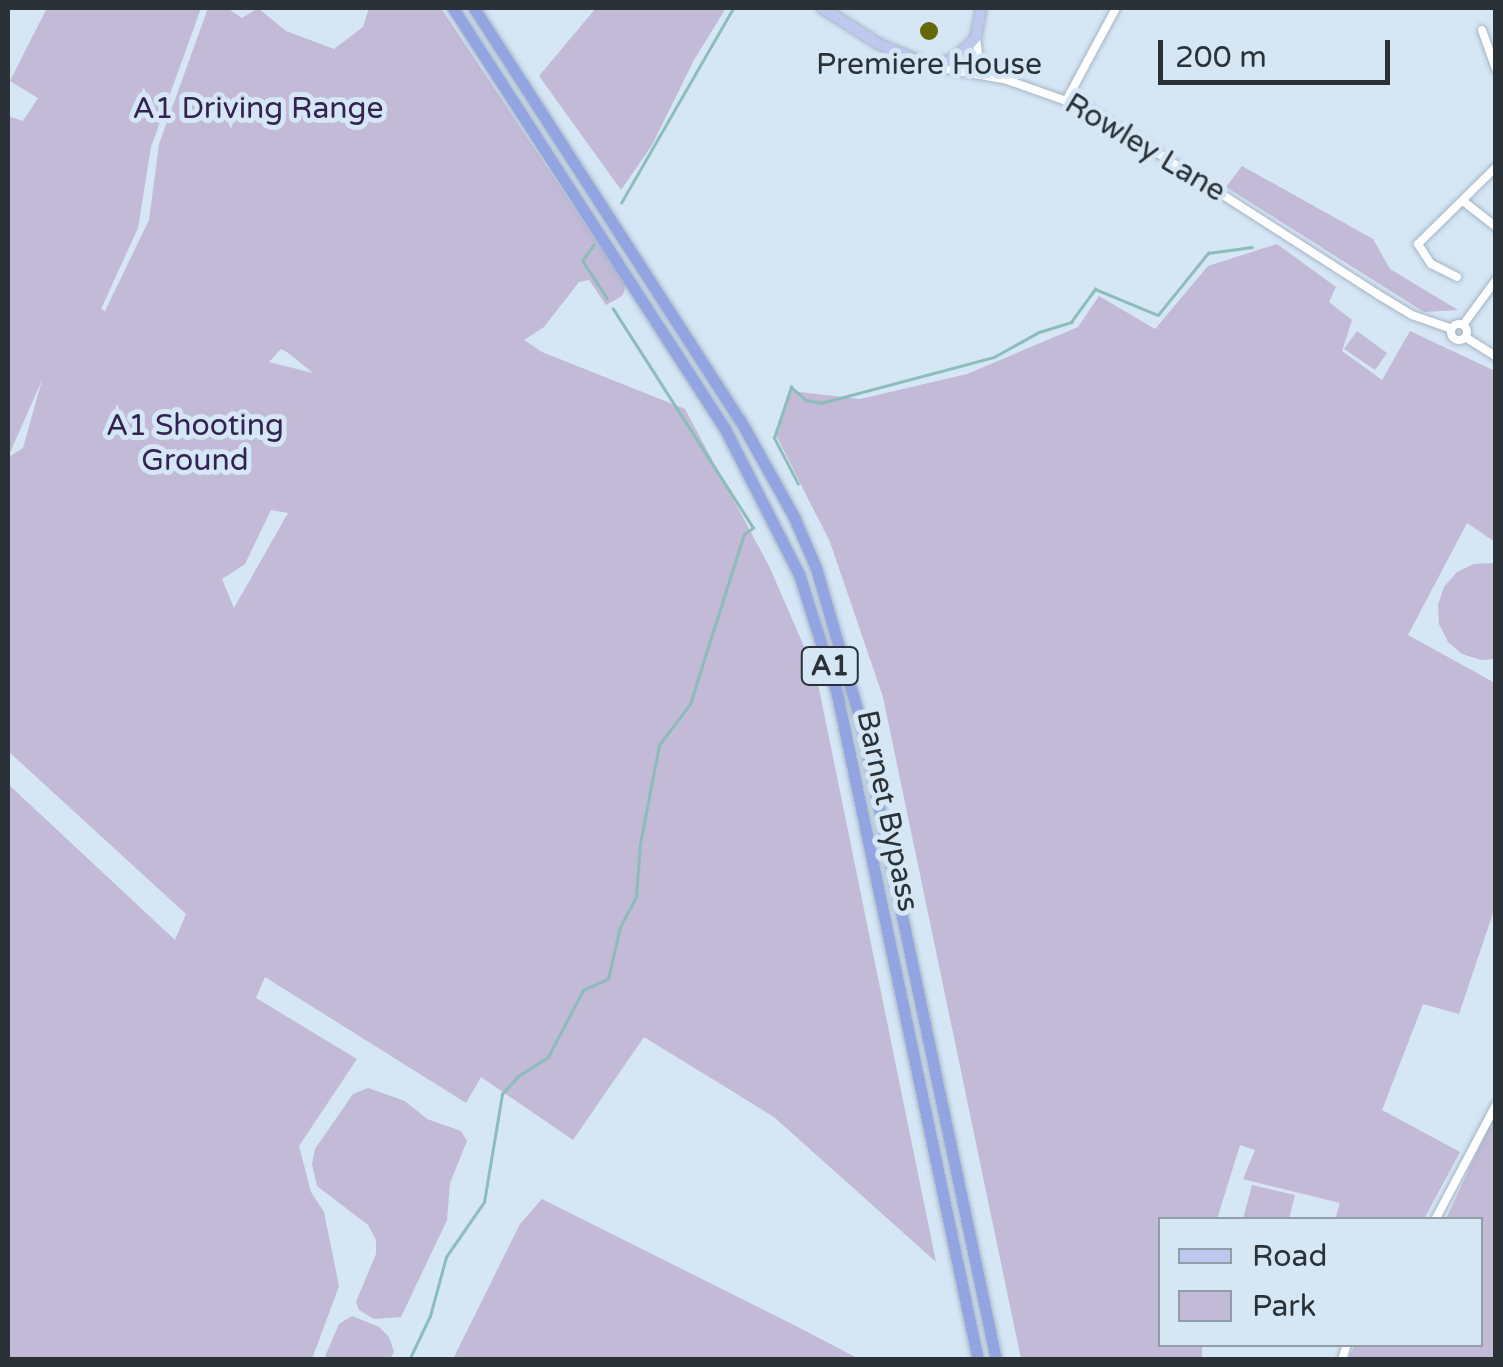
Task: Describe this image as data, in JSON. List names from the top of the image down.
{
  "streets": {
    "highway": ["A1", "Barnet Bypass"],
    "main road": ["Rowley Lane"]
  },
  "parks": ["A1 Driving Range", "A1 Shooting Ground"],
  "places": ["Premiere House"],
  "legend": ["Road", "Park"],
  "scale_bar": "200 m"
}
